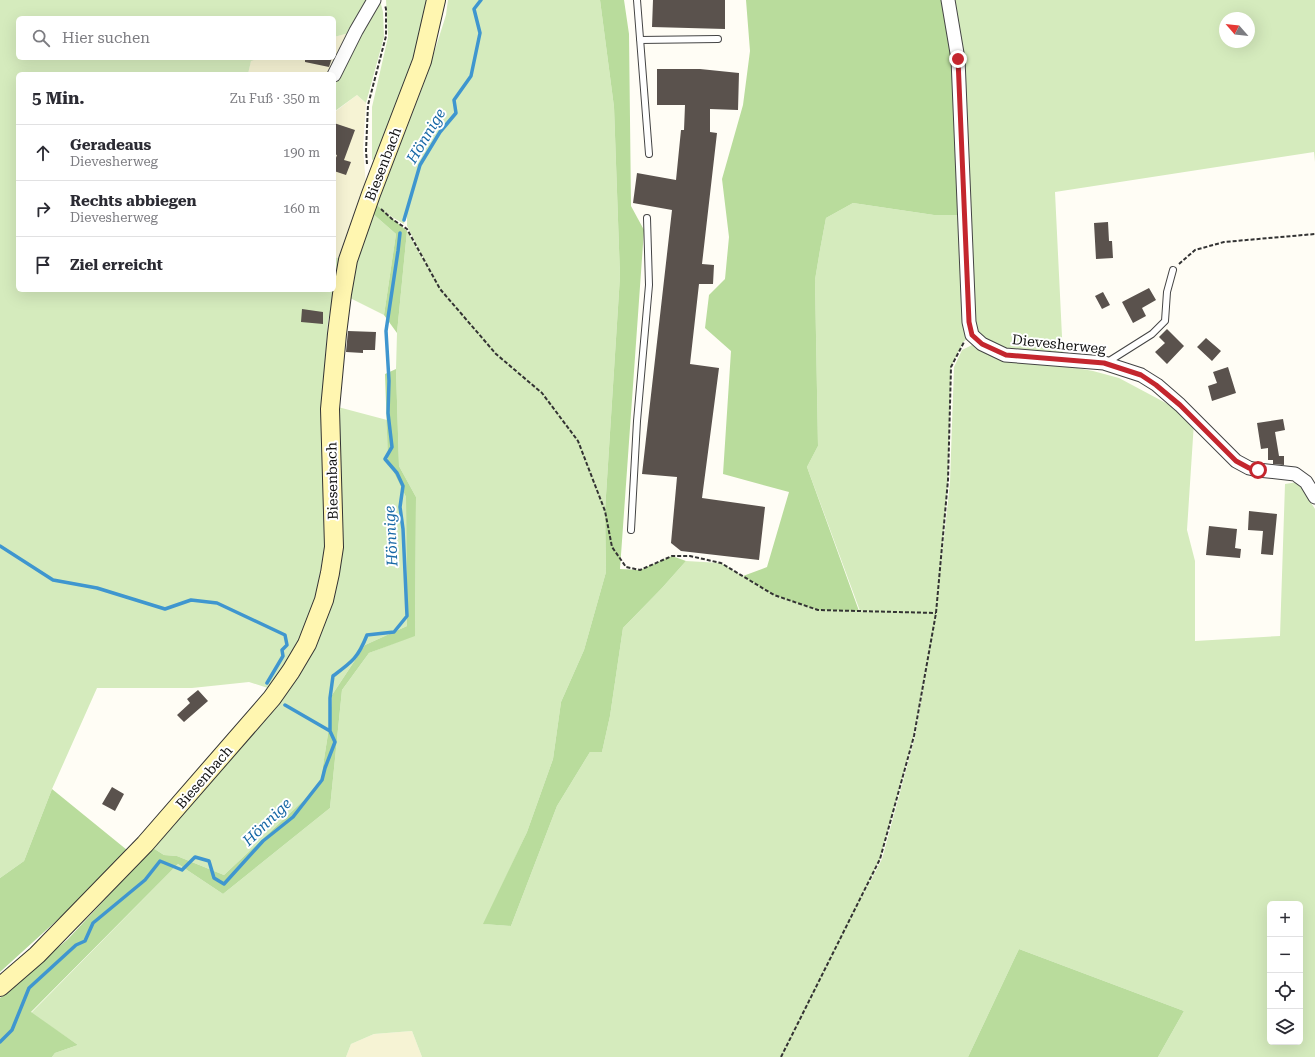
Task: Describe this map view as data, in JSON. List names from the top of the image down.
{
  "streets": {
    "main road": ["Biesenbach"],
    "street": ["Dievesherweg"]
  },
  "water": ["Hönnige"],
  "north": "top left",
  "page": {
    "search": "Hier suchen",
    "heading": ["5 Min.", "Zu Fuß · 350 m"],
    "list": [
      ["Geradeaus", "Dievesherweg", "190 m"],
      ["Rechts abbiegen", "Dievesherweg", "160 m"],
      "Ziel erreicht"
    ],
    "map_buttons": ["+", "−"]
  }
}
